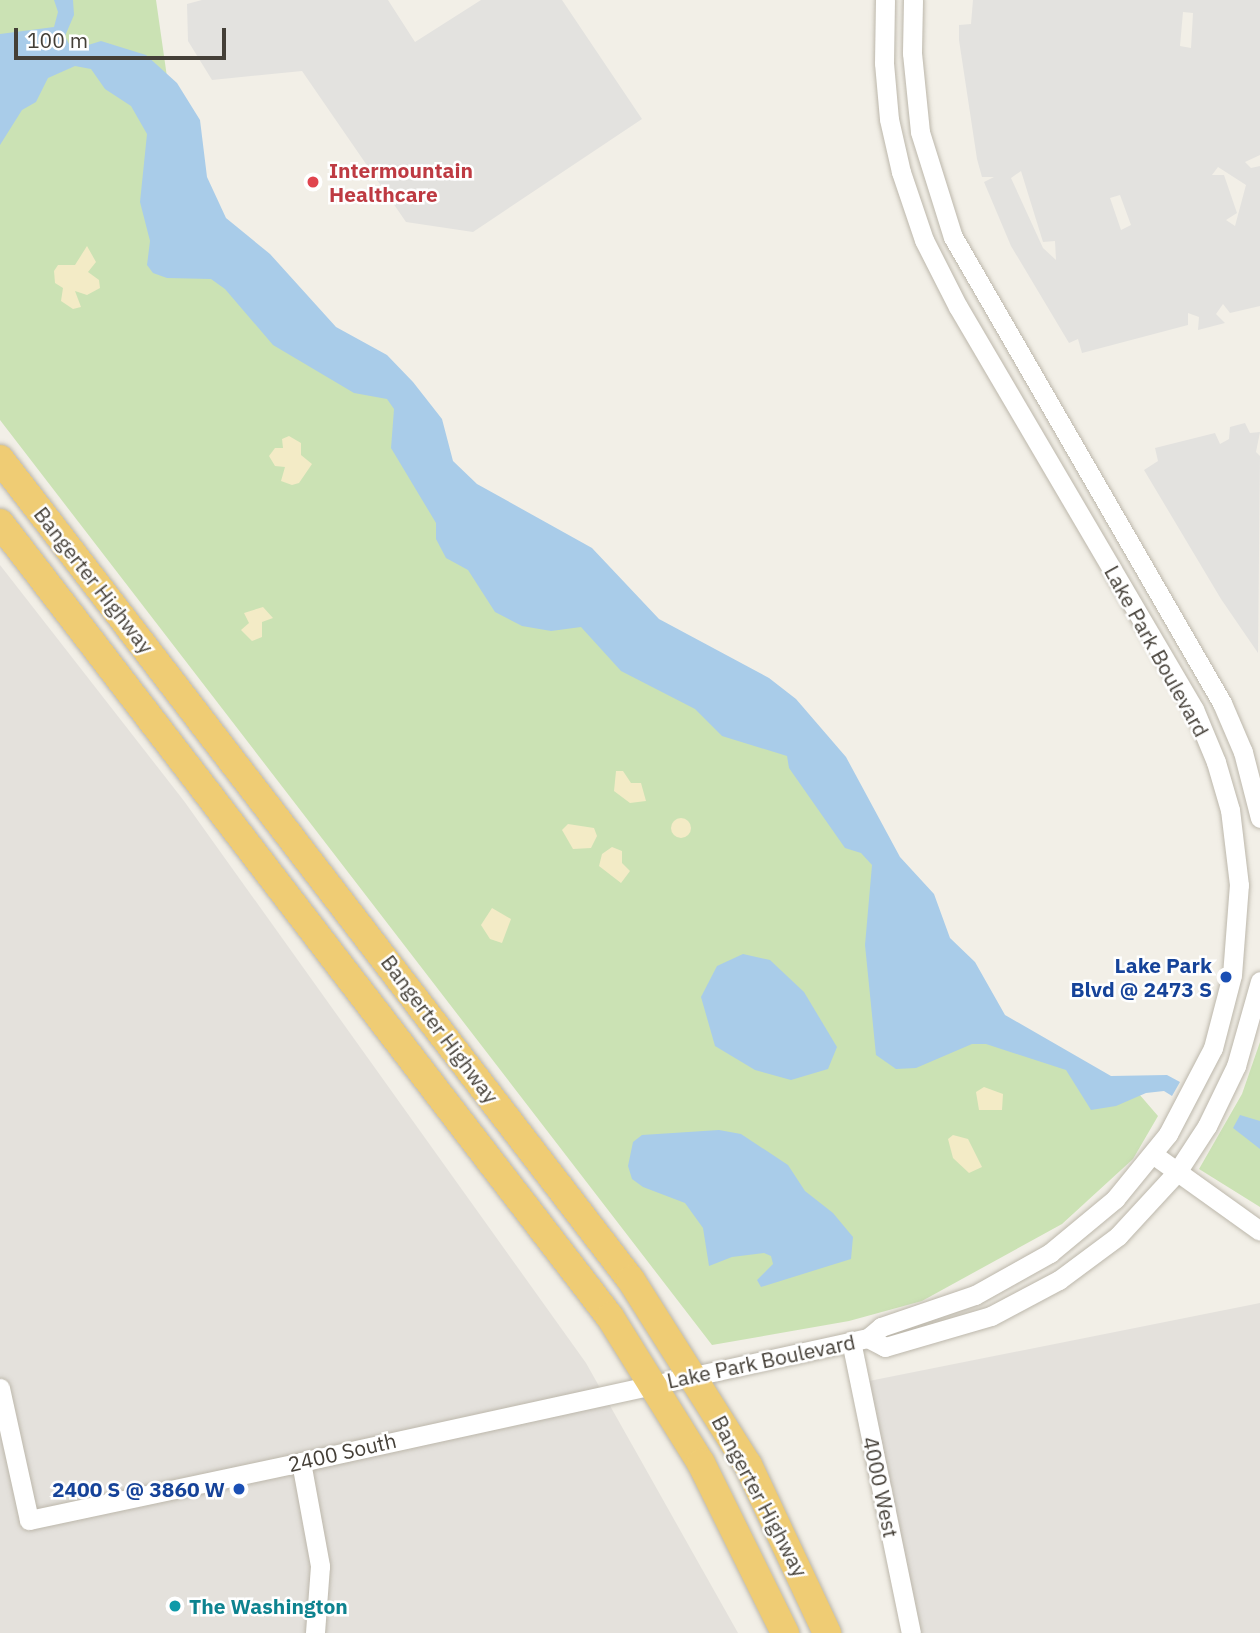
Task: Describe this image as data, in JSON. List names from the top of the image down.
{
  "streets": {
    "highway": ["Bangerter Highway"],
    "street": ["Lake Park Boulevard", "2400 South", "4000 West"]
  },
  "crossings": [
    ["Bangerter Highway", "Lake Park Boulevard"],
    ["Bangerter Highway", "2400 South"],
    ["Lake Park Boulevard", "2400 South"],
    ["Lake Park Boulevard", "4000 West"]
  ],
  "places": [
    "Intermountain Healthcare",
    "Lake Park Blvd @ 2473 S",
    "2400 S @ 3860 W",
    "The Washington"
  ],
  "scale_bar": "100 m"
}
